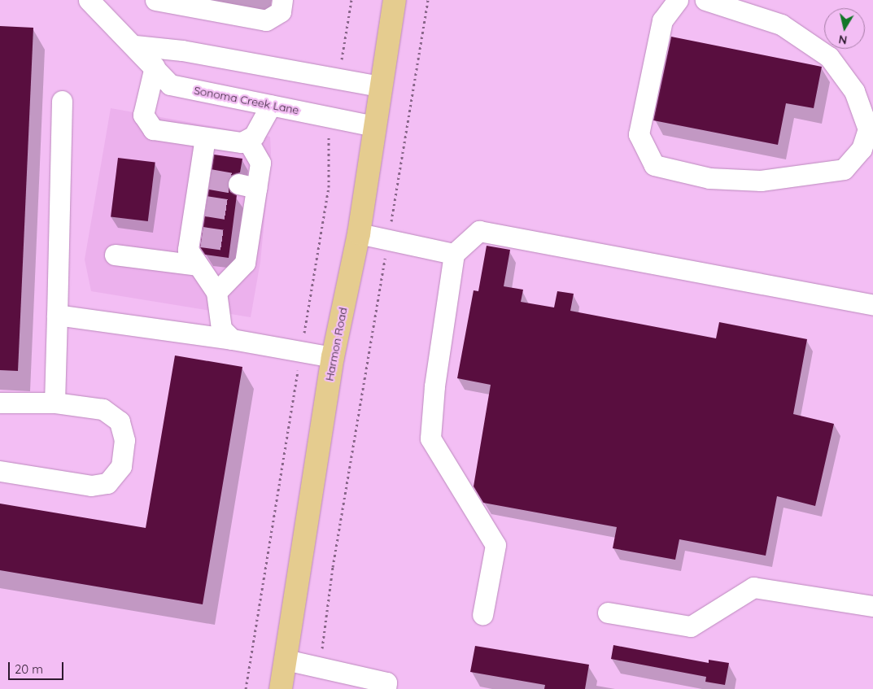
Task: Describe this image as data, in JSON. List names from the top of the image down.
{
  "streets": {
    "main road": ["Harmon Road"],
    "street": ["Sonoma Creek Lane"]
  },
  "crossings": [
    ["Sonoma Creek Lane", "Harmon Road"]
  ],
  "scale_bar": "20 m",
  "north": "bottom"
}
